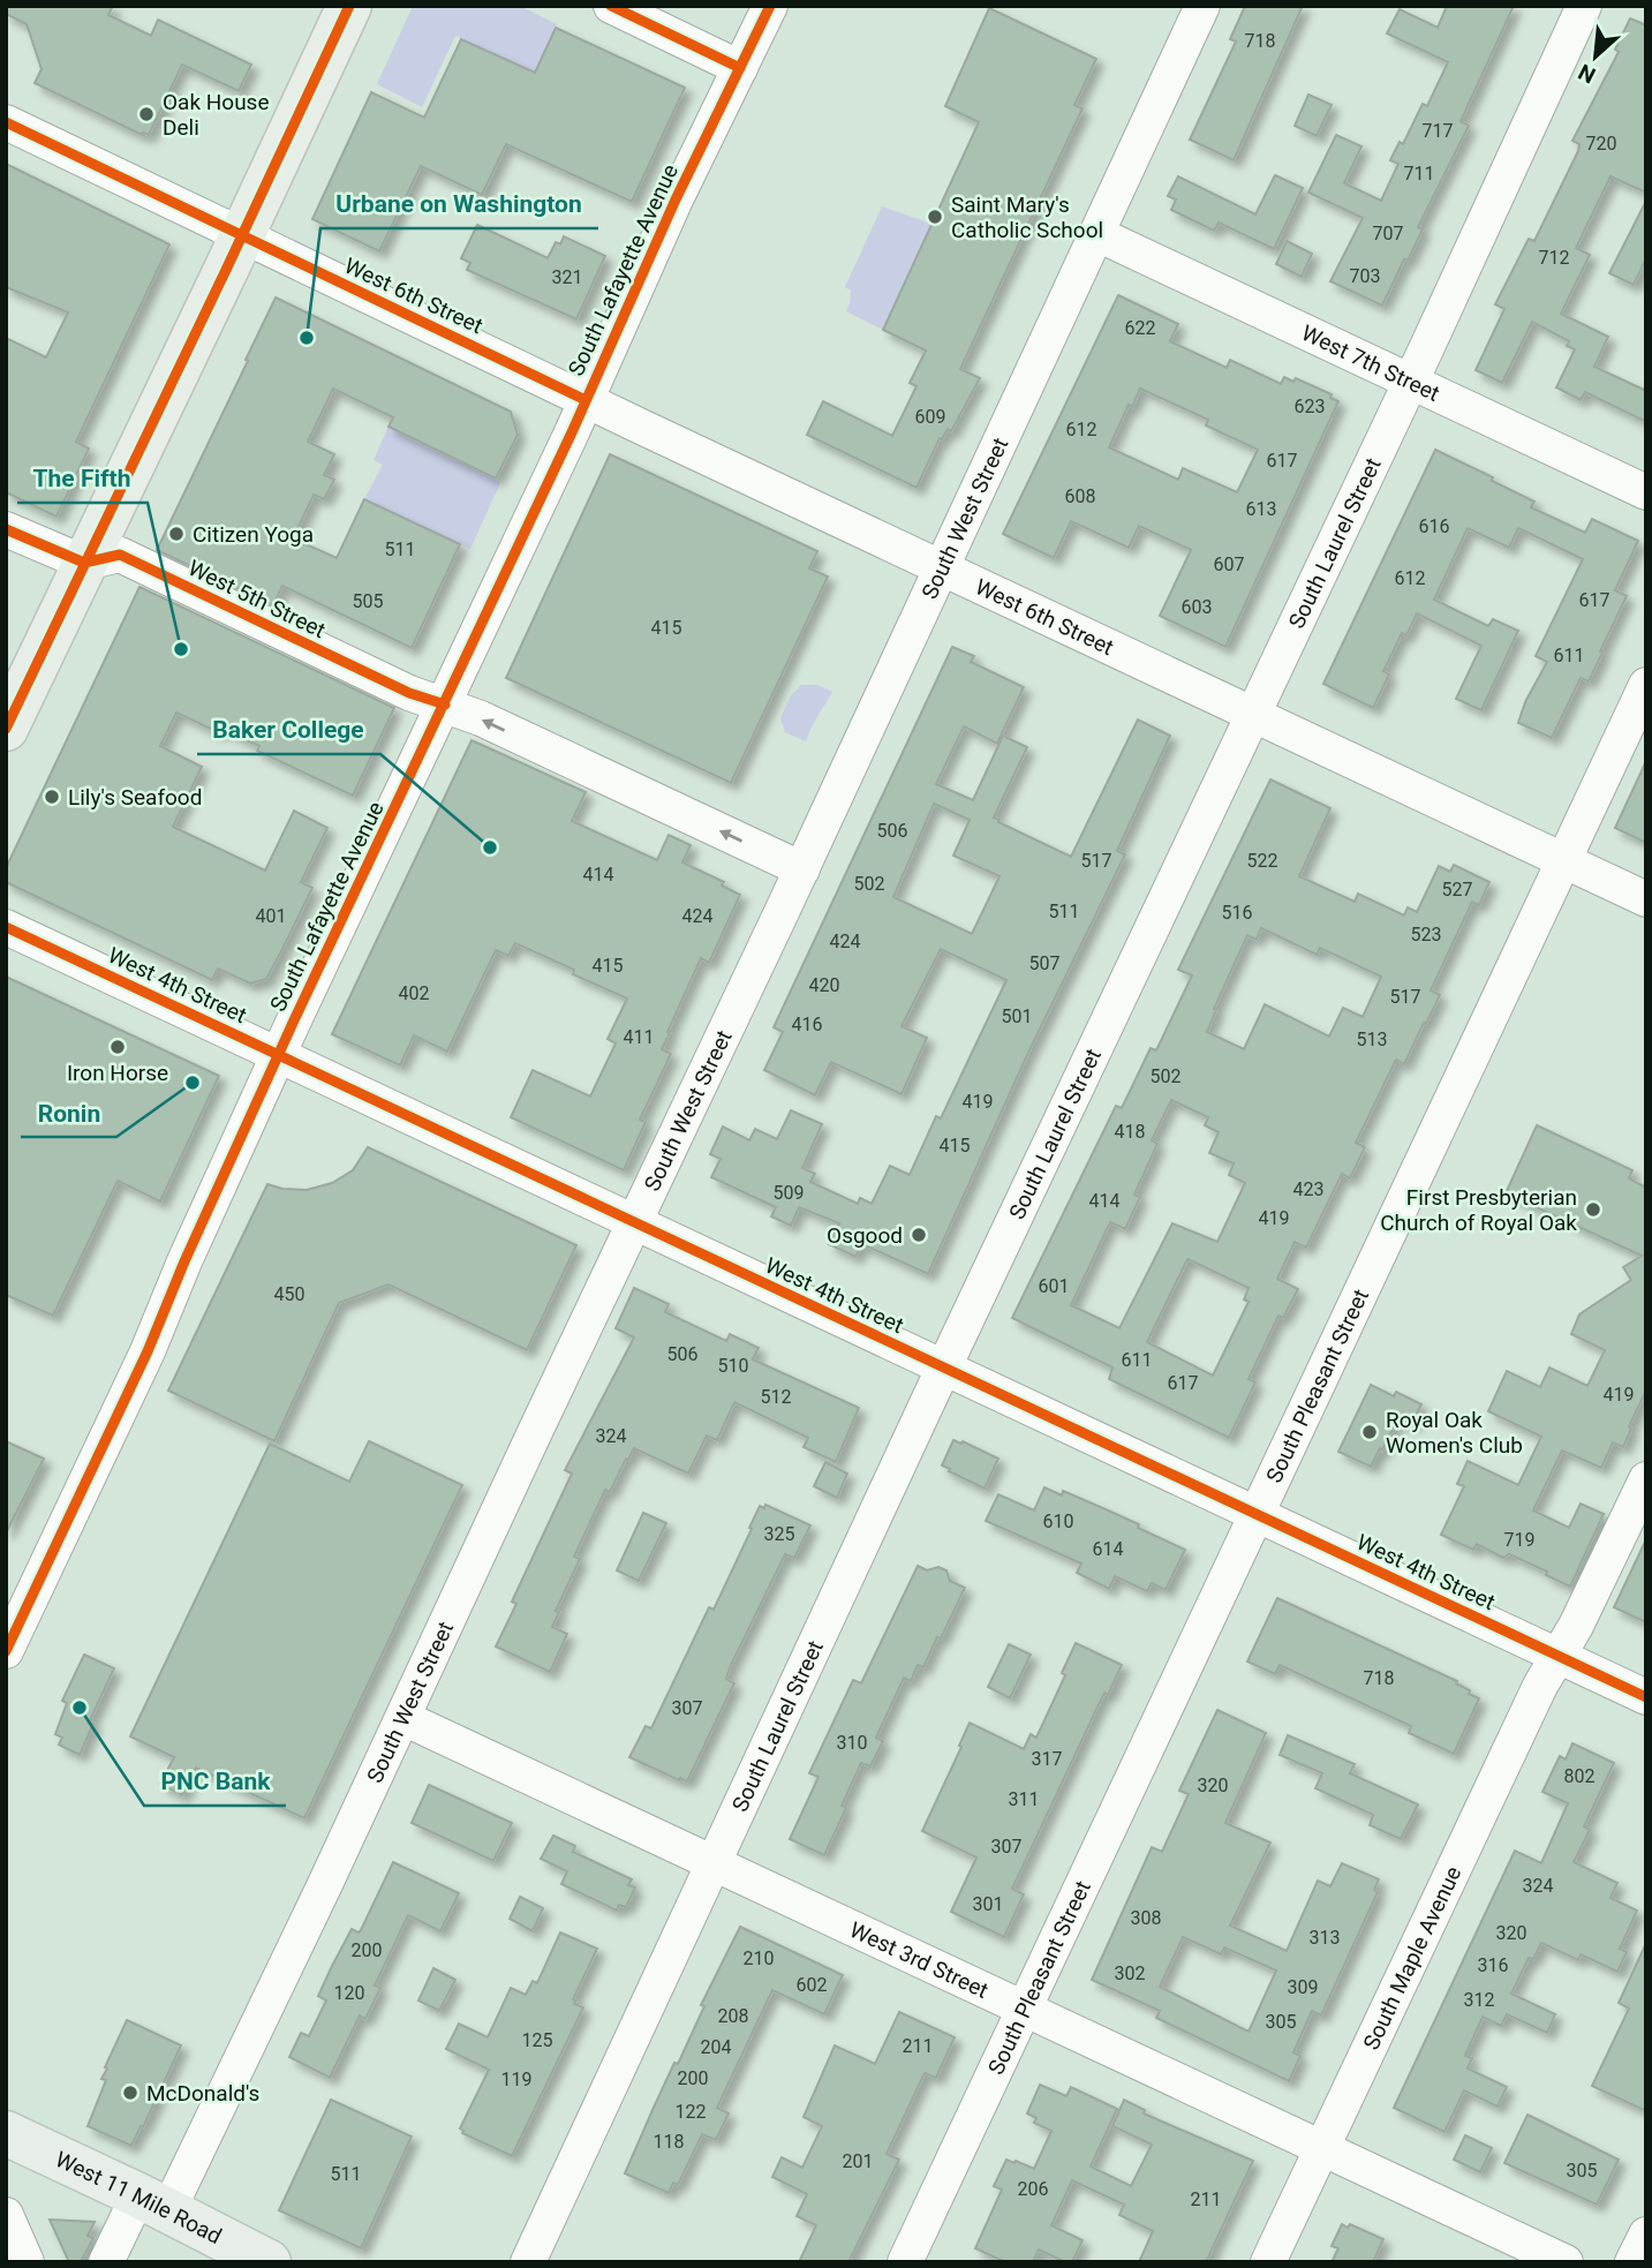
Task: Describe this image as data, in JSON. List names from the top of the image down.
{
  "streets": {
    "main road": ["West 11 Mile Road"],
    "street": [
      "South Lafayette Avenue",
      "West 6th Street",
      "West 7th Street",
      "South West Street",
      "South Laurel Street",
      "West 5th Street",
      "West 4th Street",
      "South Pleasant Street",
      "South Maple Avenue",
      "West 3rd Street"
    ]
  },
  "crossings": [
    ["South Lafayette Avenue", "West 6th Street"],
    ["South Lafayette Avenue", "West 5th Street"],
    ["South Lafayette Avenue", "West 4th Street"],
    ["West 6th Street", "South West Street"],
    ["West 6th Street", "South Laurel Street"],
    ["West 6th Street", "South Pleasant Street"],
    ["West 7th Street", "South West Street"],
    ["West 7th Street", "South Laurel Street"],
    ["South West Street", "West 5th Street"],
    ["South West Street", "West 4th Street"],
    ["South West Street", "West 3rd Street"],
    ["South West Street", "West 11 Mile Road"],
    ["South Laurel Street", "West 4th Street"],
    ["South Laurel Street", "West 3rd Street"],
    ["West 4th Street", "South Pleasant Street"],
    ["West 4th Street", "South Maple Avenue"],
    ["South Pleasant Street", "West 3rd Street"],
    ["South Maple Avenue", "West 3rd Street"]
  ],
  "one_way": ["West 5th Street"],
  "places": [
    "Oak House Deli",
    "Saint Mary's Catholic School",
    "Urbane on Washington",
    "Citizen Yoga",
    "The Fifth",
    "Lily's Seafood",
    "Baker College",
    "Iron Horse",
    "Ronin",
    "First Presbyterian Church of Royal Oak",
    "Osgood",
    "Royal Oak Women's Club",
    "PNC Bank",
    "McDonald's"
  ],
  "house_numbers": [
    "718",
    "717",
    "720",
    "711",
    "707",
    "712",
    "703",
    "321",
    "622",
    "623",
    "609",
    "612",
    "617",
    "608",
    "613",
    "616",
    "511",
    "607",
    "612",
    "617",
    "505",
    "603",
    "415",
    "611",
    "506",
    "517",
    "522",
    "414",
    "502",
    "527",
    "511",
    "516",
    "401",
    "424",
    "523",
    "424",
    "507",
    "415",
    "420",
    "402",
    "517",
    "501",
    "416",
    "411",
    "513",
    "502",
    "419",
    "418",
    "415",
    "423",
    "509",
    "414",
    "419",
    "601",
    "450",
    "506",
    "611",
    "510",
    "617",
    "419",
    "512",
    "324",
    "610",
    "325",
    "719",
    "614",
    "718",
    "307",
    "310",
    "317",
    "802",
    "320",
    "311",
    "307",
    "324",
    "301",
    "308",
    "320",
    "313",
    "200",
    "210",
    "316",
    "302",
    "602",
    "309",
    "120",
    "312",
    "208",
    "305",
    "125",
    "211",
    "204",
    "200",
    "119",
    "122",
    "118",
    "201",
    "305",
    "511",
    "206",
    "211"
  ],
  "north": "bottom left"
}
